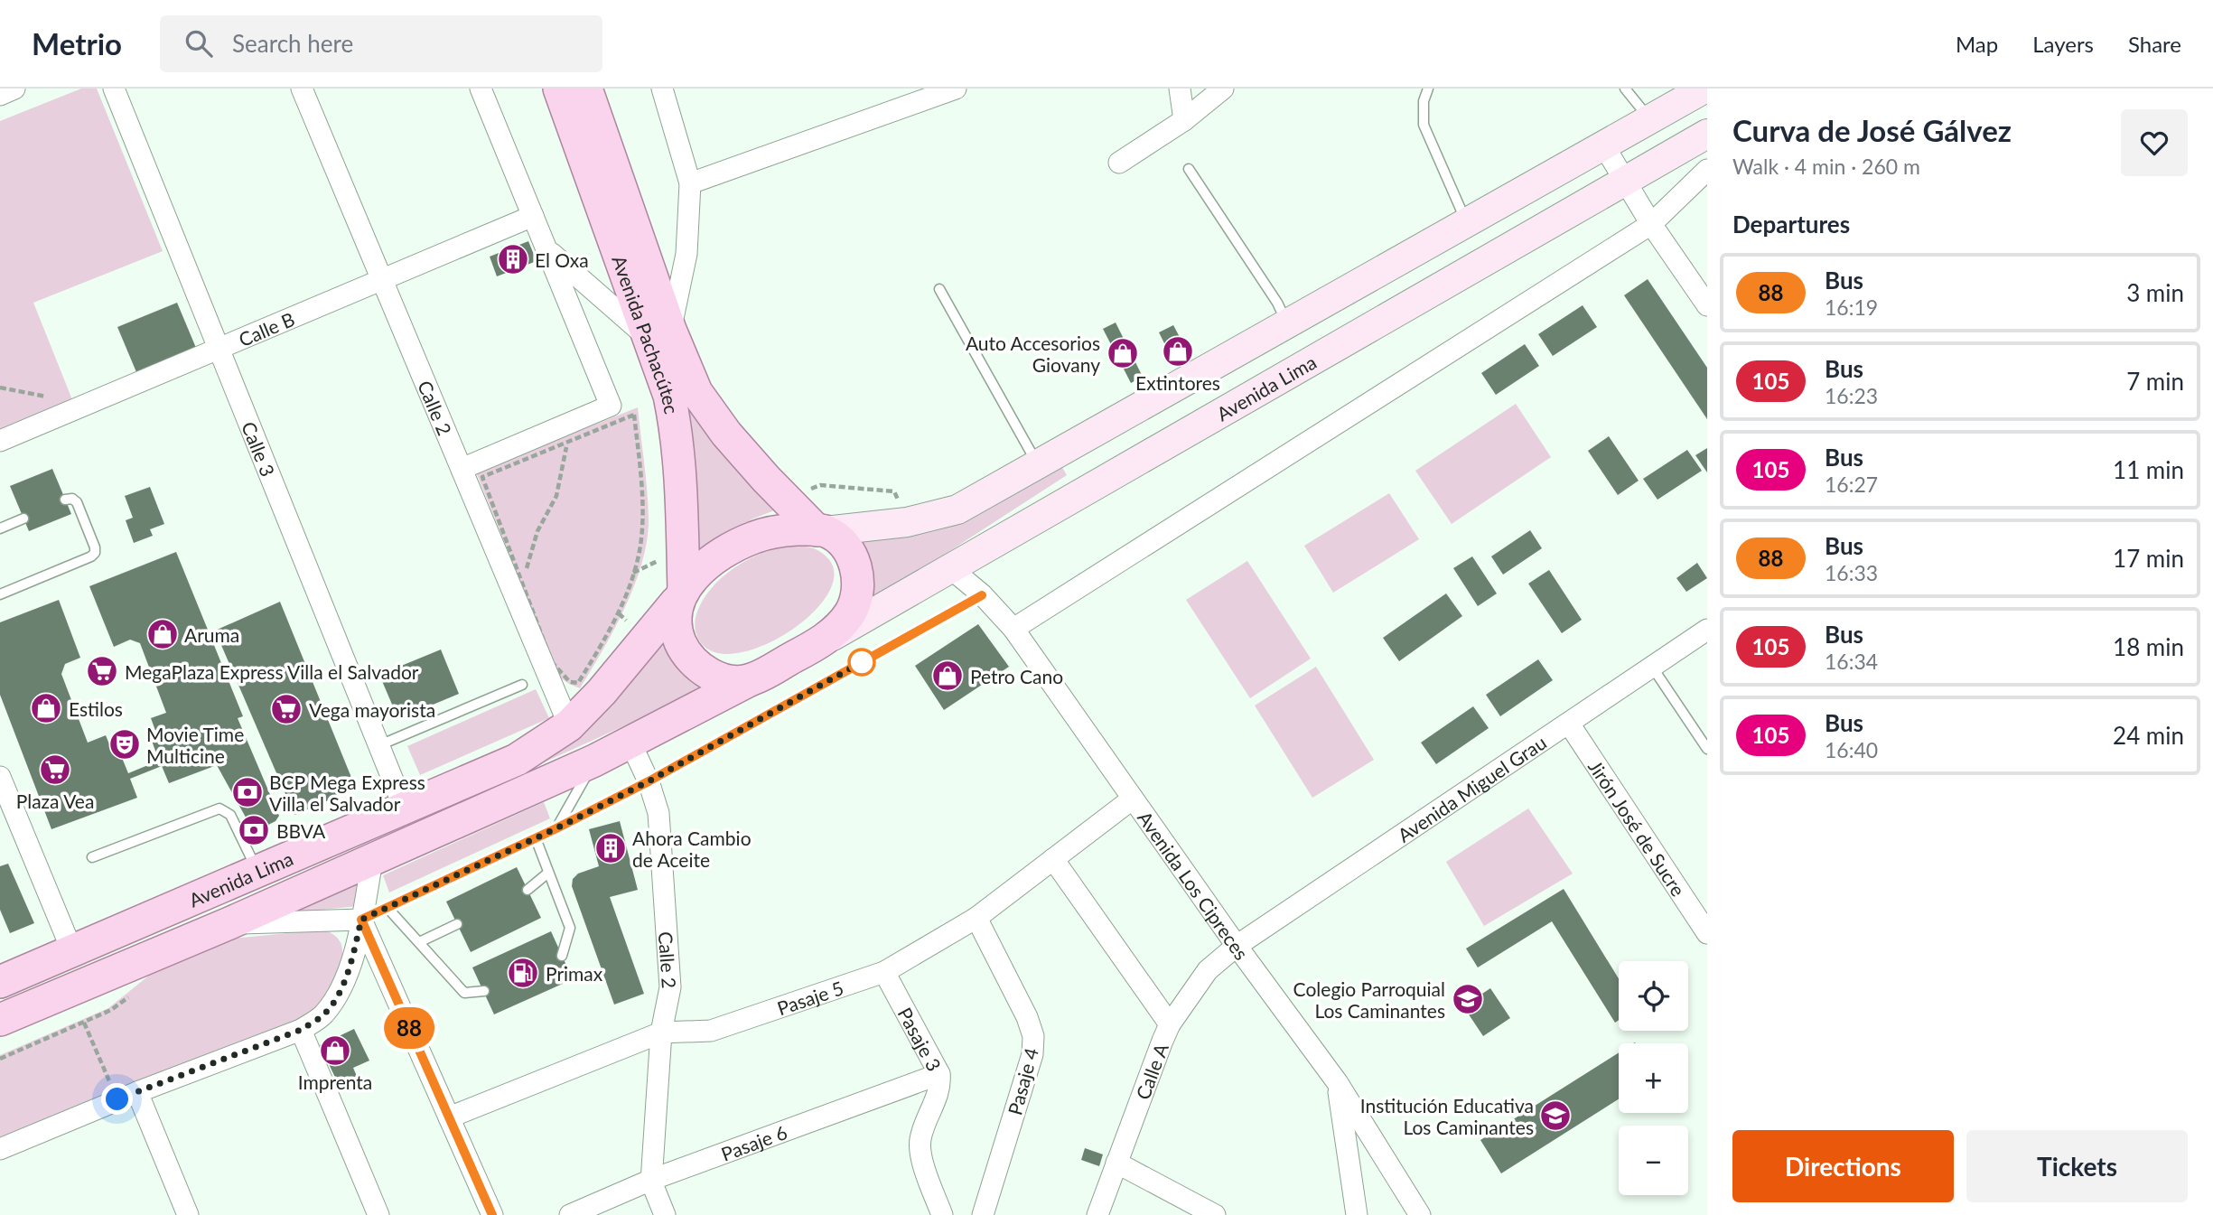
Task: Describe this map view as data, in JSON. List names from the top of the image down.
{
  "streets": {
    "main road": ["Avenida Pachacútec", "Avenida Lima"],
    "street": [
      "Calle B",
      "Calle 2",
      "Calle 3",
      "Avenida Miguel Grau",
      "Jirón José de Sucre",
      "Avenida Los Cipreces",
      "Pasaje 5",
      "Pasaje 3",
      "Calle A",
      "Pasaje 4",
      "Pasaje 6"
    ]
  },
  "crossings": [
    ["Calle B", "Calle 2"],
    ["Calle B", "Calle 3"],
    ["Avenida Pachacútec", "Avenida Lima"],
    ["Avenida Lima", "Calle 2"],
    ["Avenida Lima", "Calle 3"],
    ["Avenida Lima", "Avenida Los Cipreces"],
    ["Calle 2", "Pasaje 5"],
    ["Calle 2", "Pasaje 6"],
    ["Avenida Miguel Grau", "Jirón José de Sucre"],
    ["Avenida Miguel Grau", "Avenida Los Cipreces"],
    ["Avenida Miguel Grau", "Calle A"],
    ["Avenida Los Cipreces", "Pasaje 5"],
    ["Avenida Los Cipreces", "Calle A"],
    ["Pasaje 5", "Pasaje 3"],
    ["Pasaje 5", "Pasaje 4"],
    ["Pasaje 3", "Pasaje 6"]
  ],
  "places": {
    "building": ["El Oxa", "Ahora Cambio de Aceite"],
    "shop": [
      "Extintores",
      "Auto Accesorios Giovany",
      "Aruma",
      "Petro Cano",
      "Estilos",
      "Imprenta"
    ],
    "supermarket": ["MegaPlaza Express Villa el Salvador", "Vega mayorista", "Plaza Vea"],
    "theatre": ["Movie Time Multicine"],
    "bank": ["BCP Mega Express Villa el Salvador", "BBVA"],
    "fuel station": ["Primax"],
    "school or university": ["Colegio Parroquial Los Caminantes", "Institución Educativa Los Caminantes"]
  },
  "lines": ["bus line 88"],
  "page": {
    "header": "Metrio",
    "search": "Search here",
    "nav": ["Map", "Layers", "Share"],
    "on_map": "88",
    "heading": [
      ["Curva de José Gálvez", "Walk · 4 min · 260 m"],
      "Departures"
    ],
    "list": [
      {
        "mark": "88",
        "name": "Bus",
        "note": "16:19",
        "value": "3 min"
      },
      {
        "mark": "105",
        "name": "Bus",
        "note": "16:23",
        "value": "7 min"
      },
      {
        "mark": "105",
        "name": "Bus",
        "note": "16:27",
        "value": "11 min"
      },
      {
        "mark": "88",
        "name": "Bus",
        "note": "16:33",
        "value": "17 min"
      },
      {
        "mark": "105",
        "name": "Bus",
        "note": "16:34",
        "value": "18 min"
      },
      {
        "mark": "105",
        "name": "Bus",
        "note": "16:40",
        "value": "24 min"
      }
    ],
    "map_buttons": ["+", "−"],
    "buttons": ["Directions", "Tickets"]
  }
}
